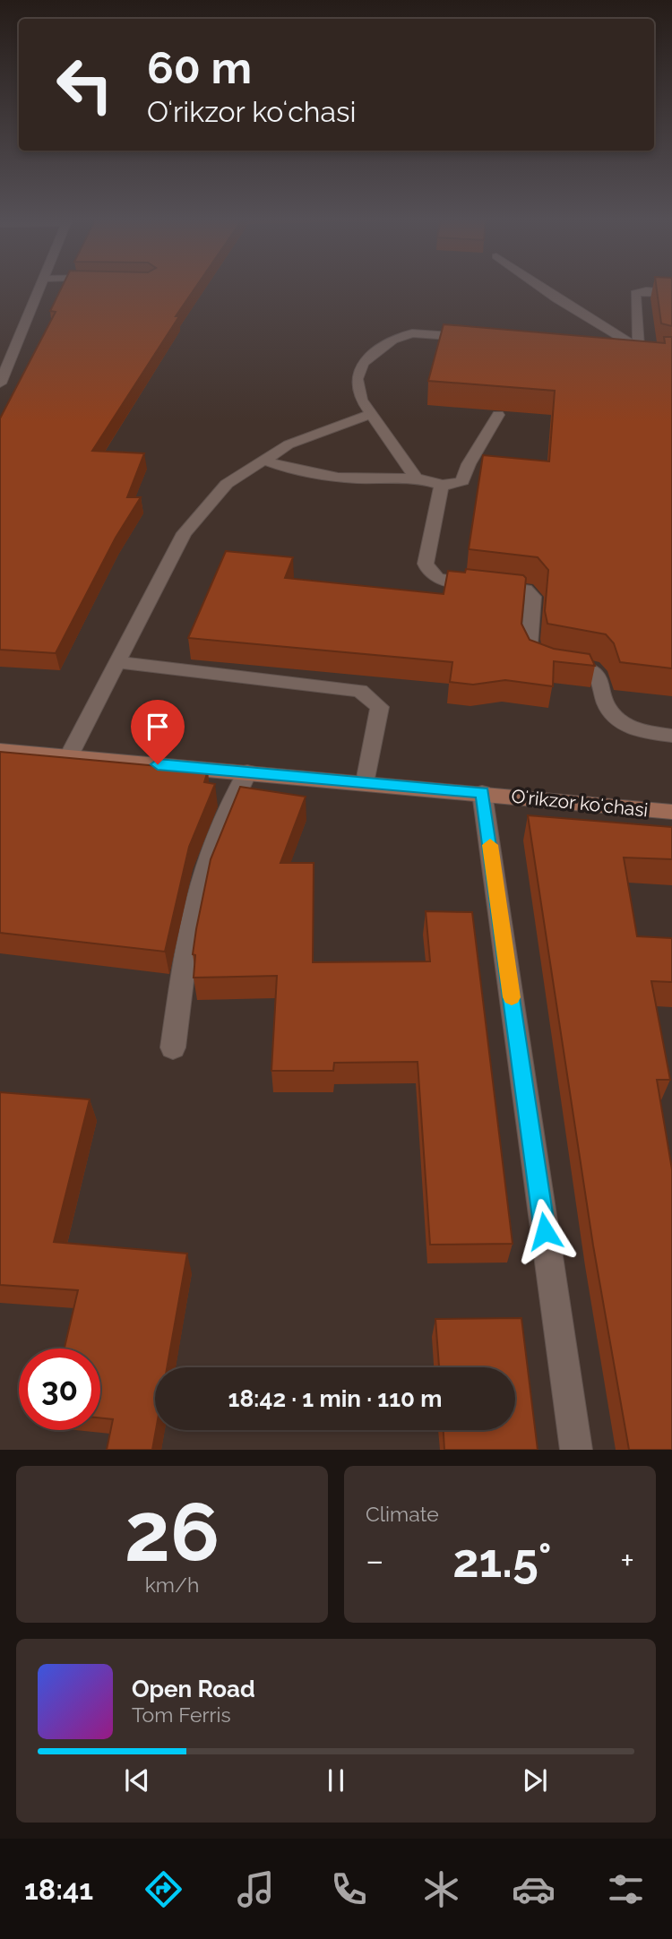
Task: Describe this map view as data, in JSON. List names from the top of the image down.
{
  "streets": {
    "main road": ["Oʻrikzor koʻchasi"]
  },
  "page": {
    "turn": ["60 m", "Oʻrikzor koʻchasi"],
    "limit": "30",
    "trip": "18:42 · 1 min · 110 m",
    "tile": [
      ["26", "km/h"],
      "Climate"
    ],
    "heat": ["−", "21.5°", "+"],
    "song": ["Open Road", "Tom Ferris"],
    "tabs": "18:41"
  }
}
